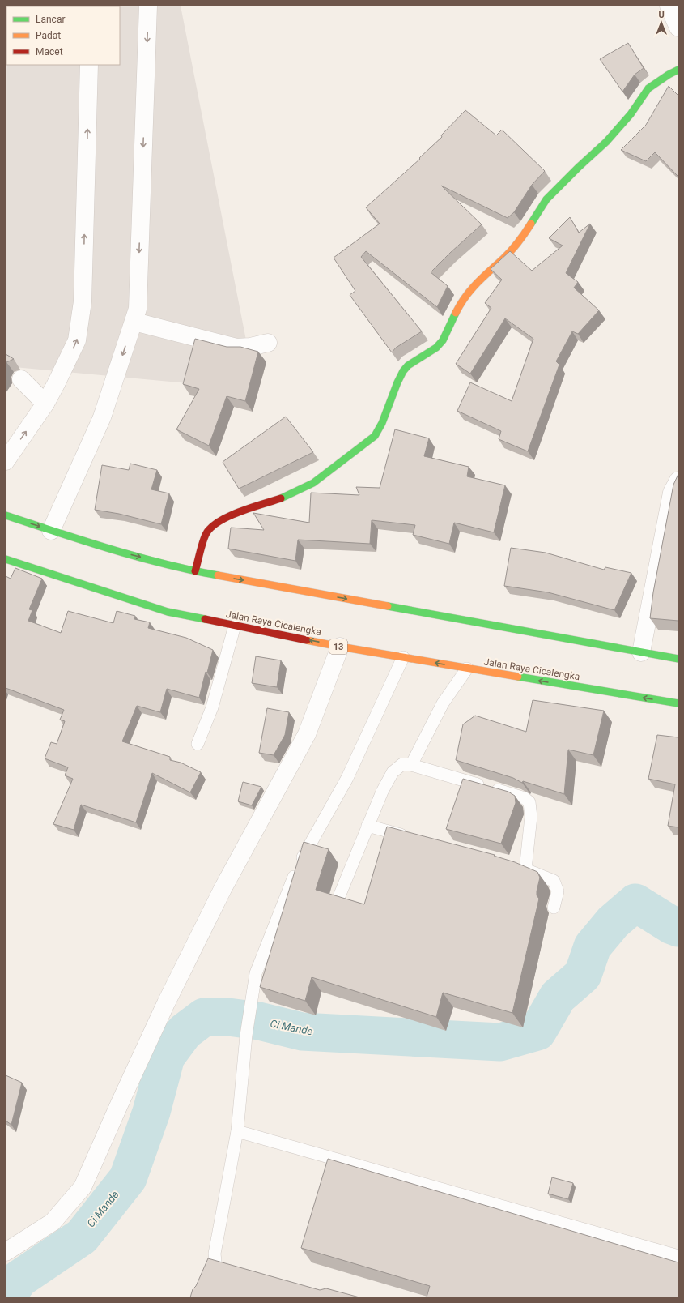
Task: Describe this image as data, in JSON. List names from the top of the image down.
{
  "streets": {
    "main road": ["Jalan Raya Cicalengka", "13"]
  },
  "water": ["Ci Mande"],
  "legend": ["Lancar", "Padat", "Macet"],
  "north": "top"
}
